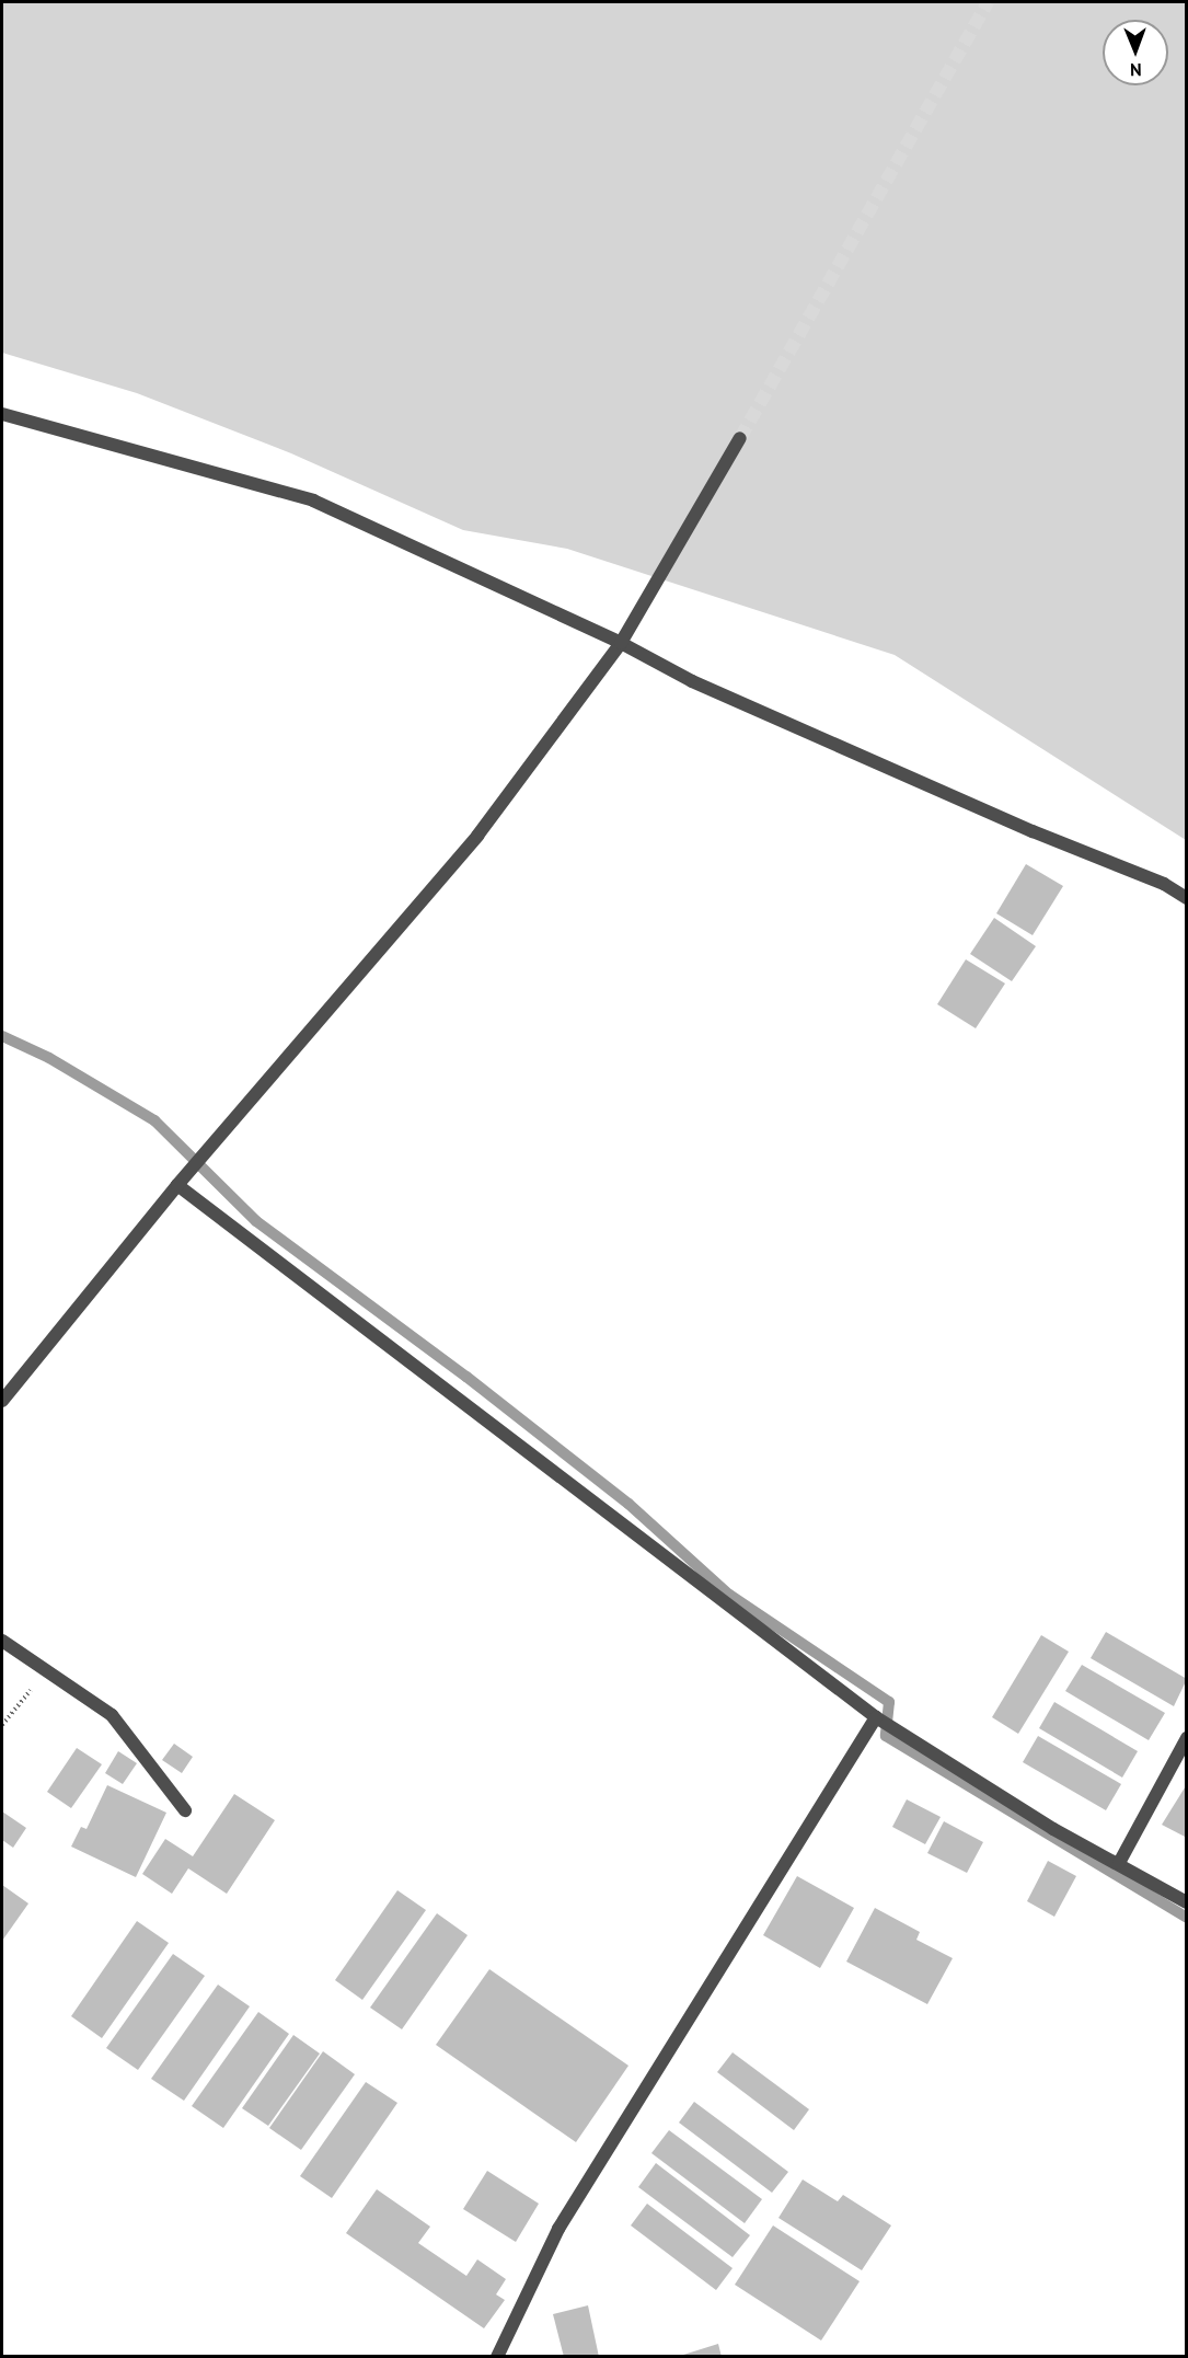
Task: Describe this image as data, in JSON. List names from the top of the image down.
{
  "north": "bottom"
}
